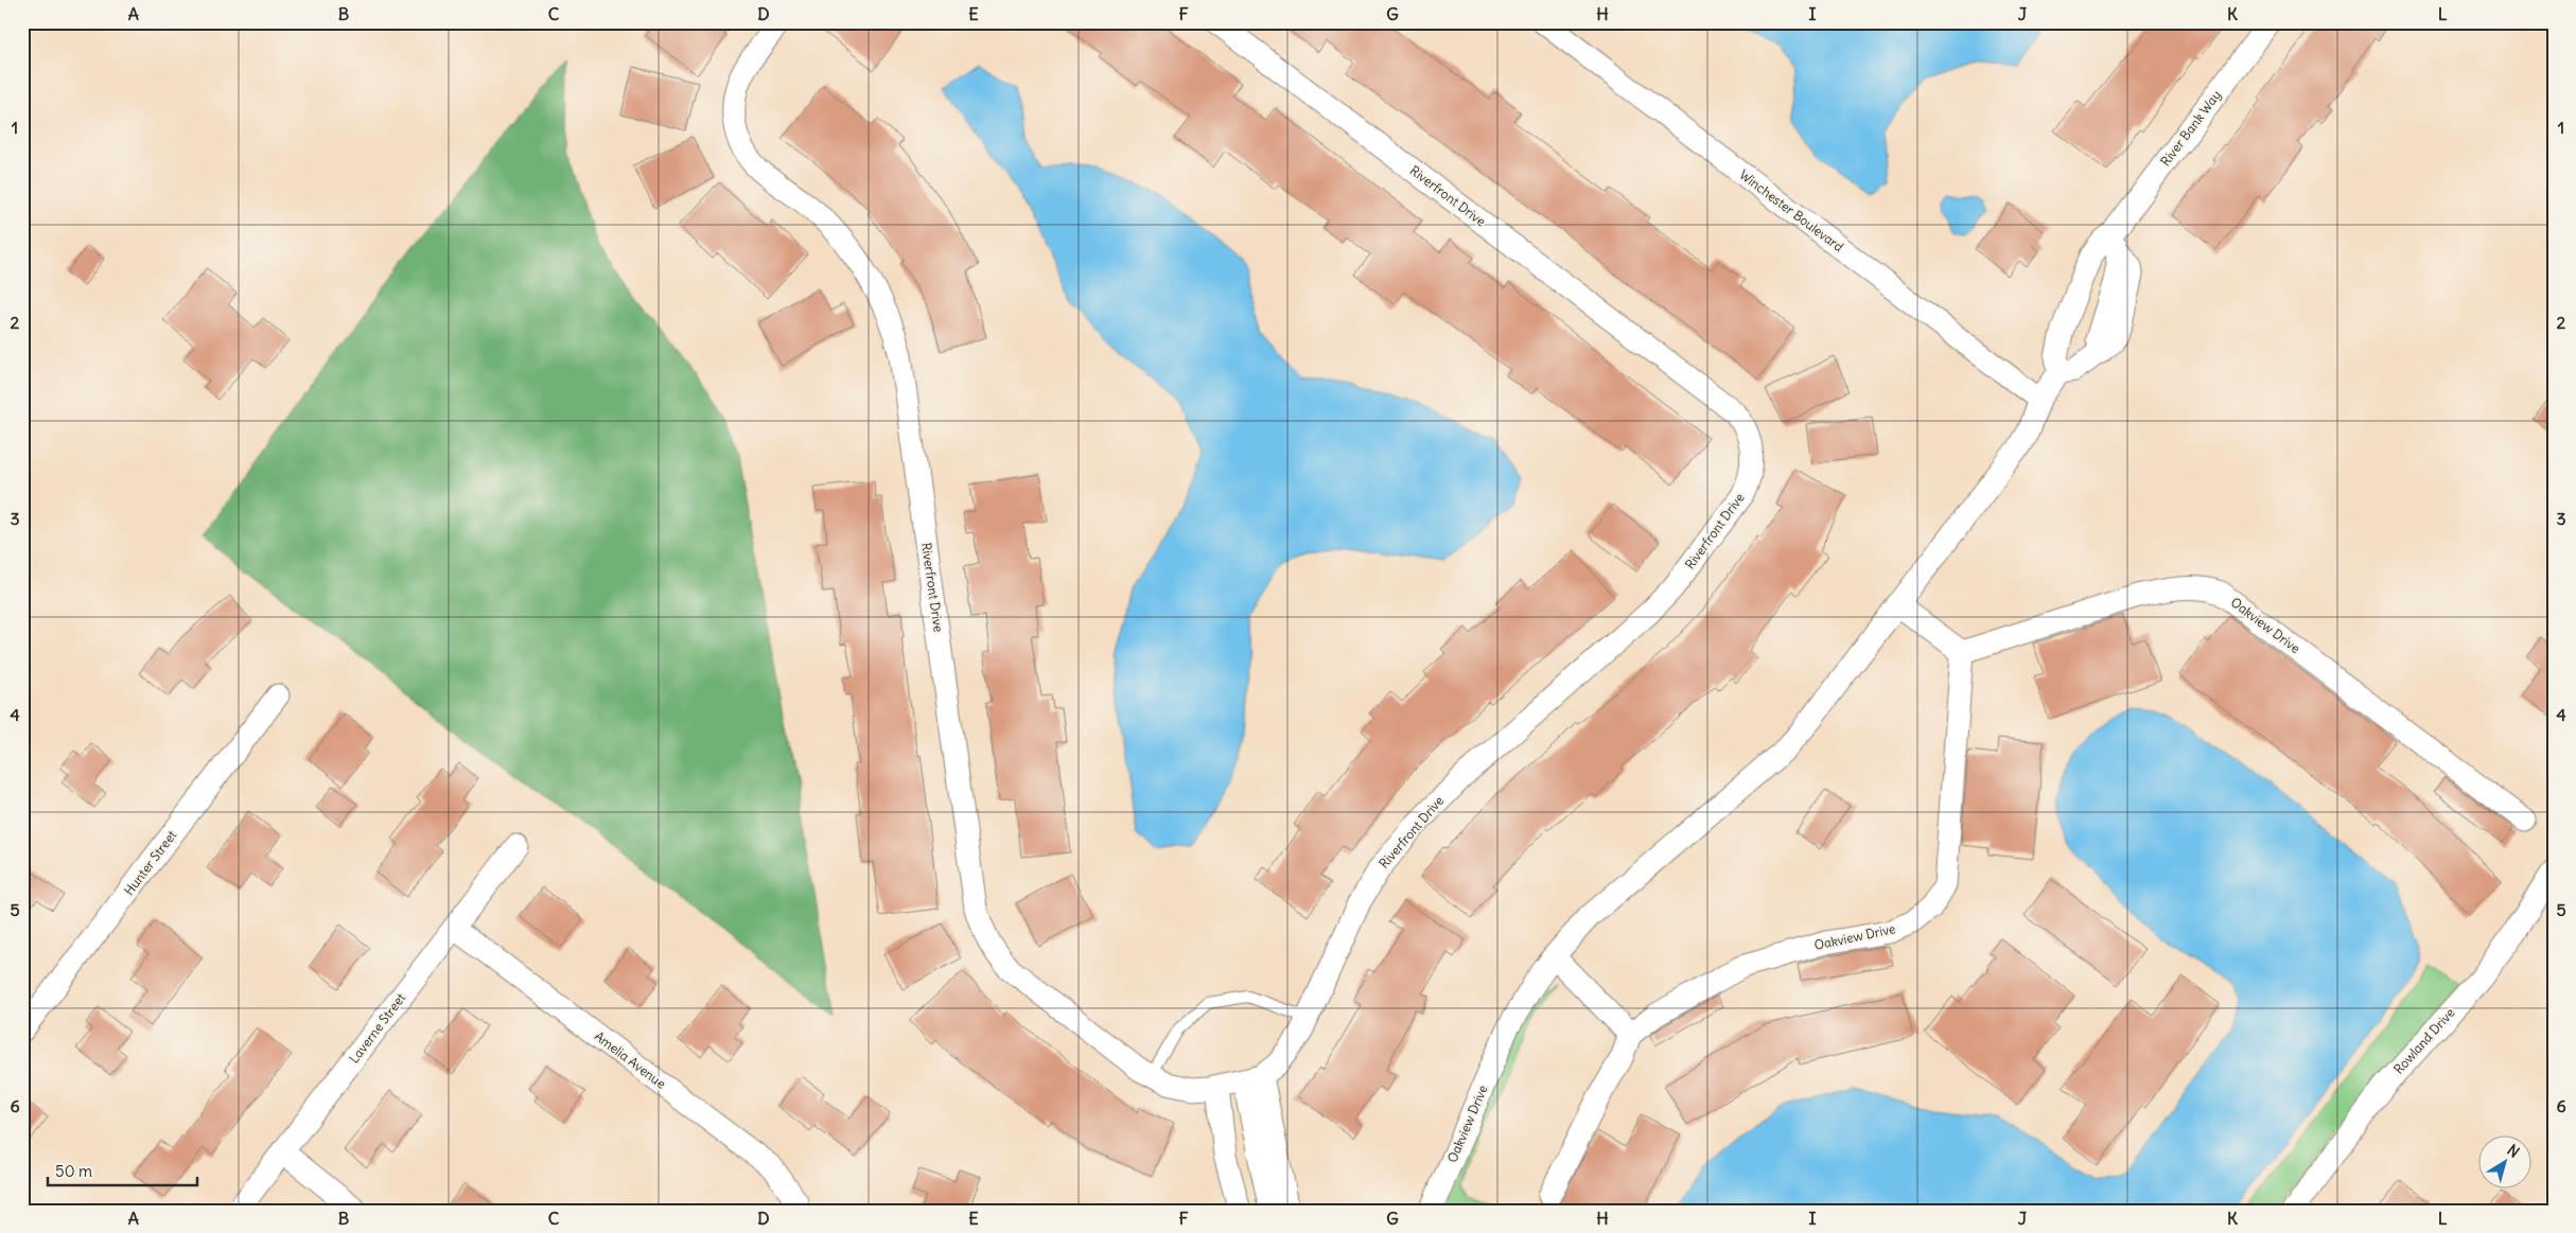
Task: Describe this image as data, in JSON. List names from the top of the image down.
{
  "streets": {
    "street": [
      "River Bank Way",
      "Riverfront Drive",
      "Winchester Boulevard",
      "Oakview Drive",
      "Hunter Street",
      "Laverne Street",
      "Rowland Drive",
      "Amelia Avenue"
    ]
  },
  "crossings": [
    ["Winchester Boulevard", "Oakview Drive"],
    ["Laverne Street", "Amelia Avenue"]
  ],
  "scale_bar": "50 m",
  "north": "top right",
  "grid": {
    "columns": [
      "A",
      "B",
      "C",
      "D",
      "E",
      "F",
      "G",
      "H",
      "I",
      "J",
      "K",
      "L"
    ],
    "rows": [
      "1",
      "2",
      "3",
      "4",
      "5",
      "6"
    ]
  }
}
